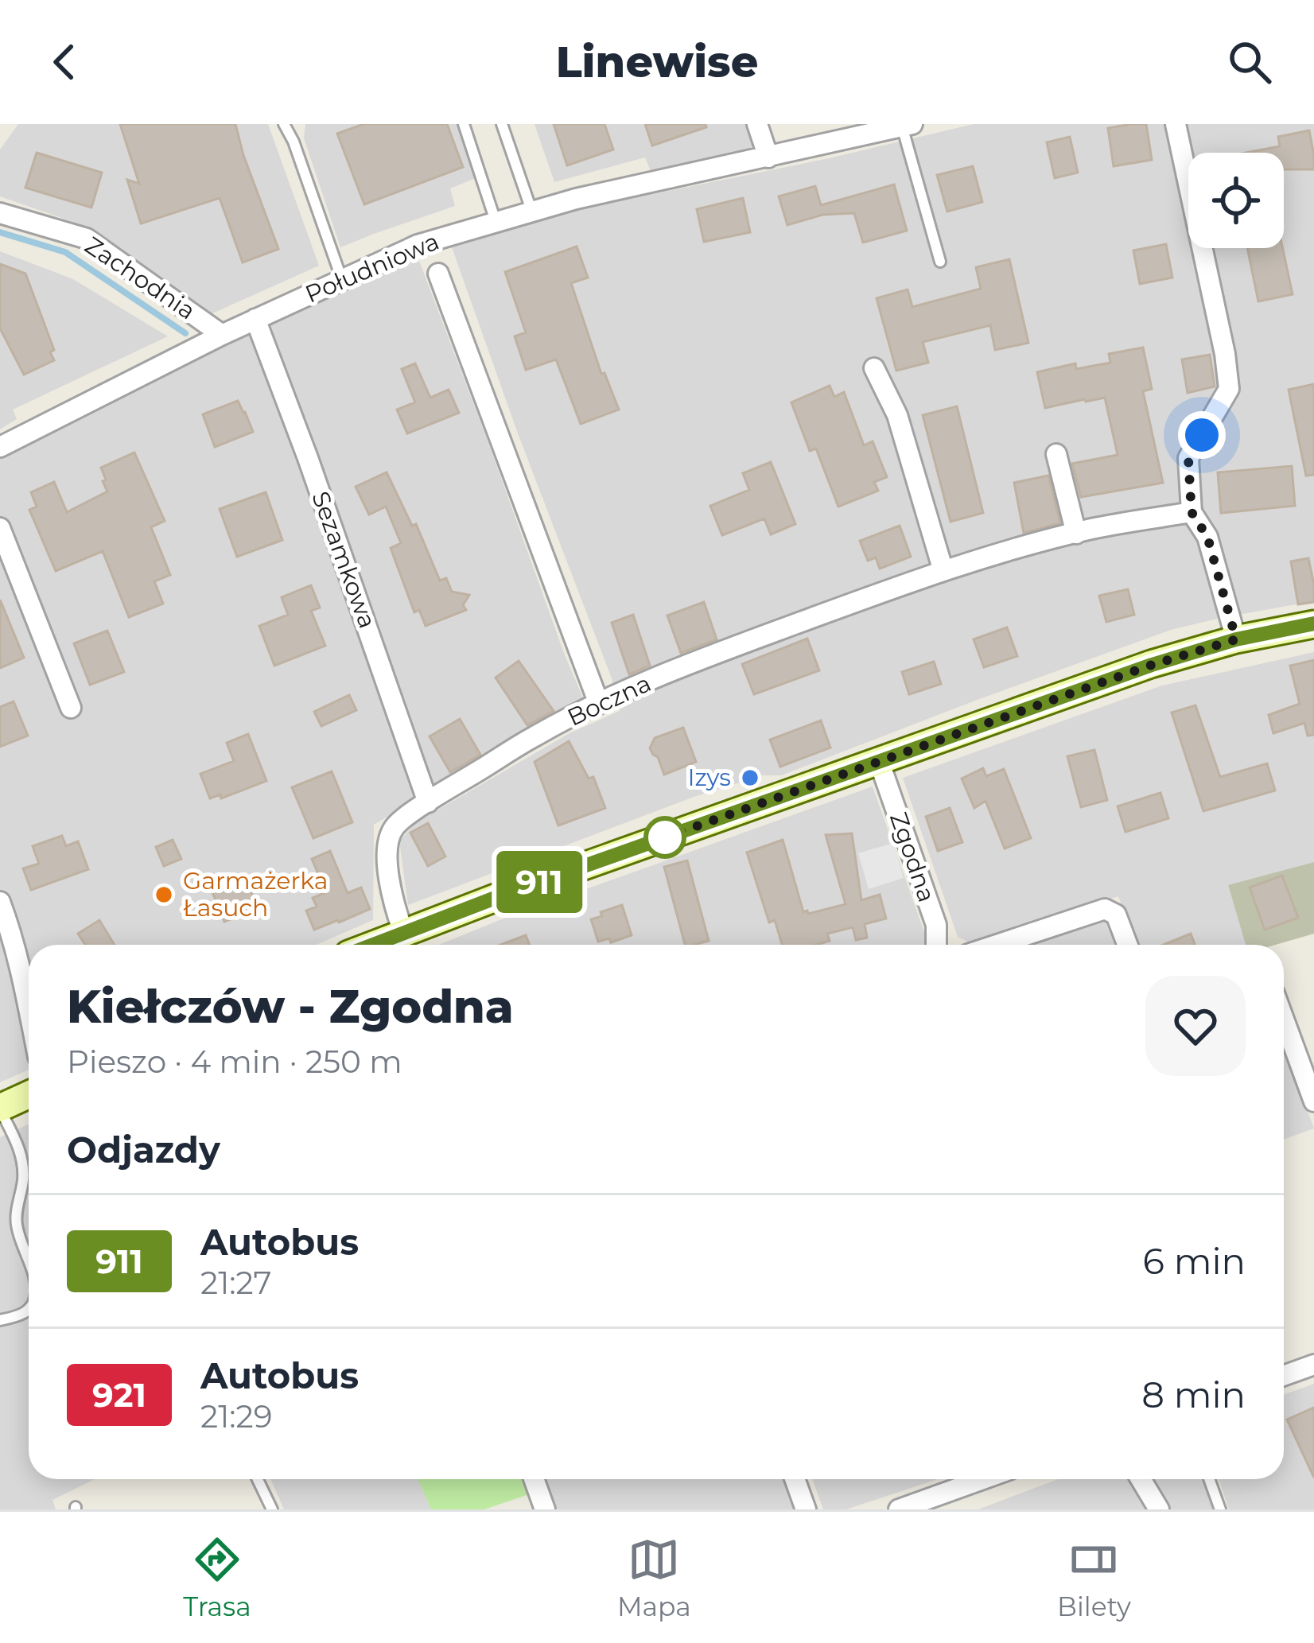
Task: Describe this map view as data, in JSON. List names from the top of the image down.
{
  "streets": {
    "street": [
      "Południowa",
      "Zachodnia",
      "Sezamkowa",
      "Boczna",
      "Zgodna"
    ]
  },
  "crossings": [
    ["Południowa", "Zachodnia"],
    ["Południowa", "Sezamkowa"],
    ["Sezamkowa", "Boczna"]
  ],
  "places": ["Izys", "Garmażerka Łasuch"],
  "lines": ["bus line 911"],
  "page": {
    "header": "Linewise",
    "on_map": "911",
    "heading": [
      ["Kiełczów - Zgodna", "Pieszo · 4 min · 250 m"],
      "Odjazdy"
    ],
    "list": [
      {
        "mark": "911",
        "name": "Autobus",
        "note": "21:27",
        "value": "6 min"
      },
      {
        "mark": "921",
        "name": "Autobus",
        "note": "21:29",
        "value": "8 min"
      }
    ],
    "tabs": ["Trasa", "Mapa", "Bilety"]
  }
}
